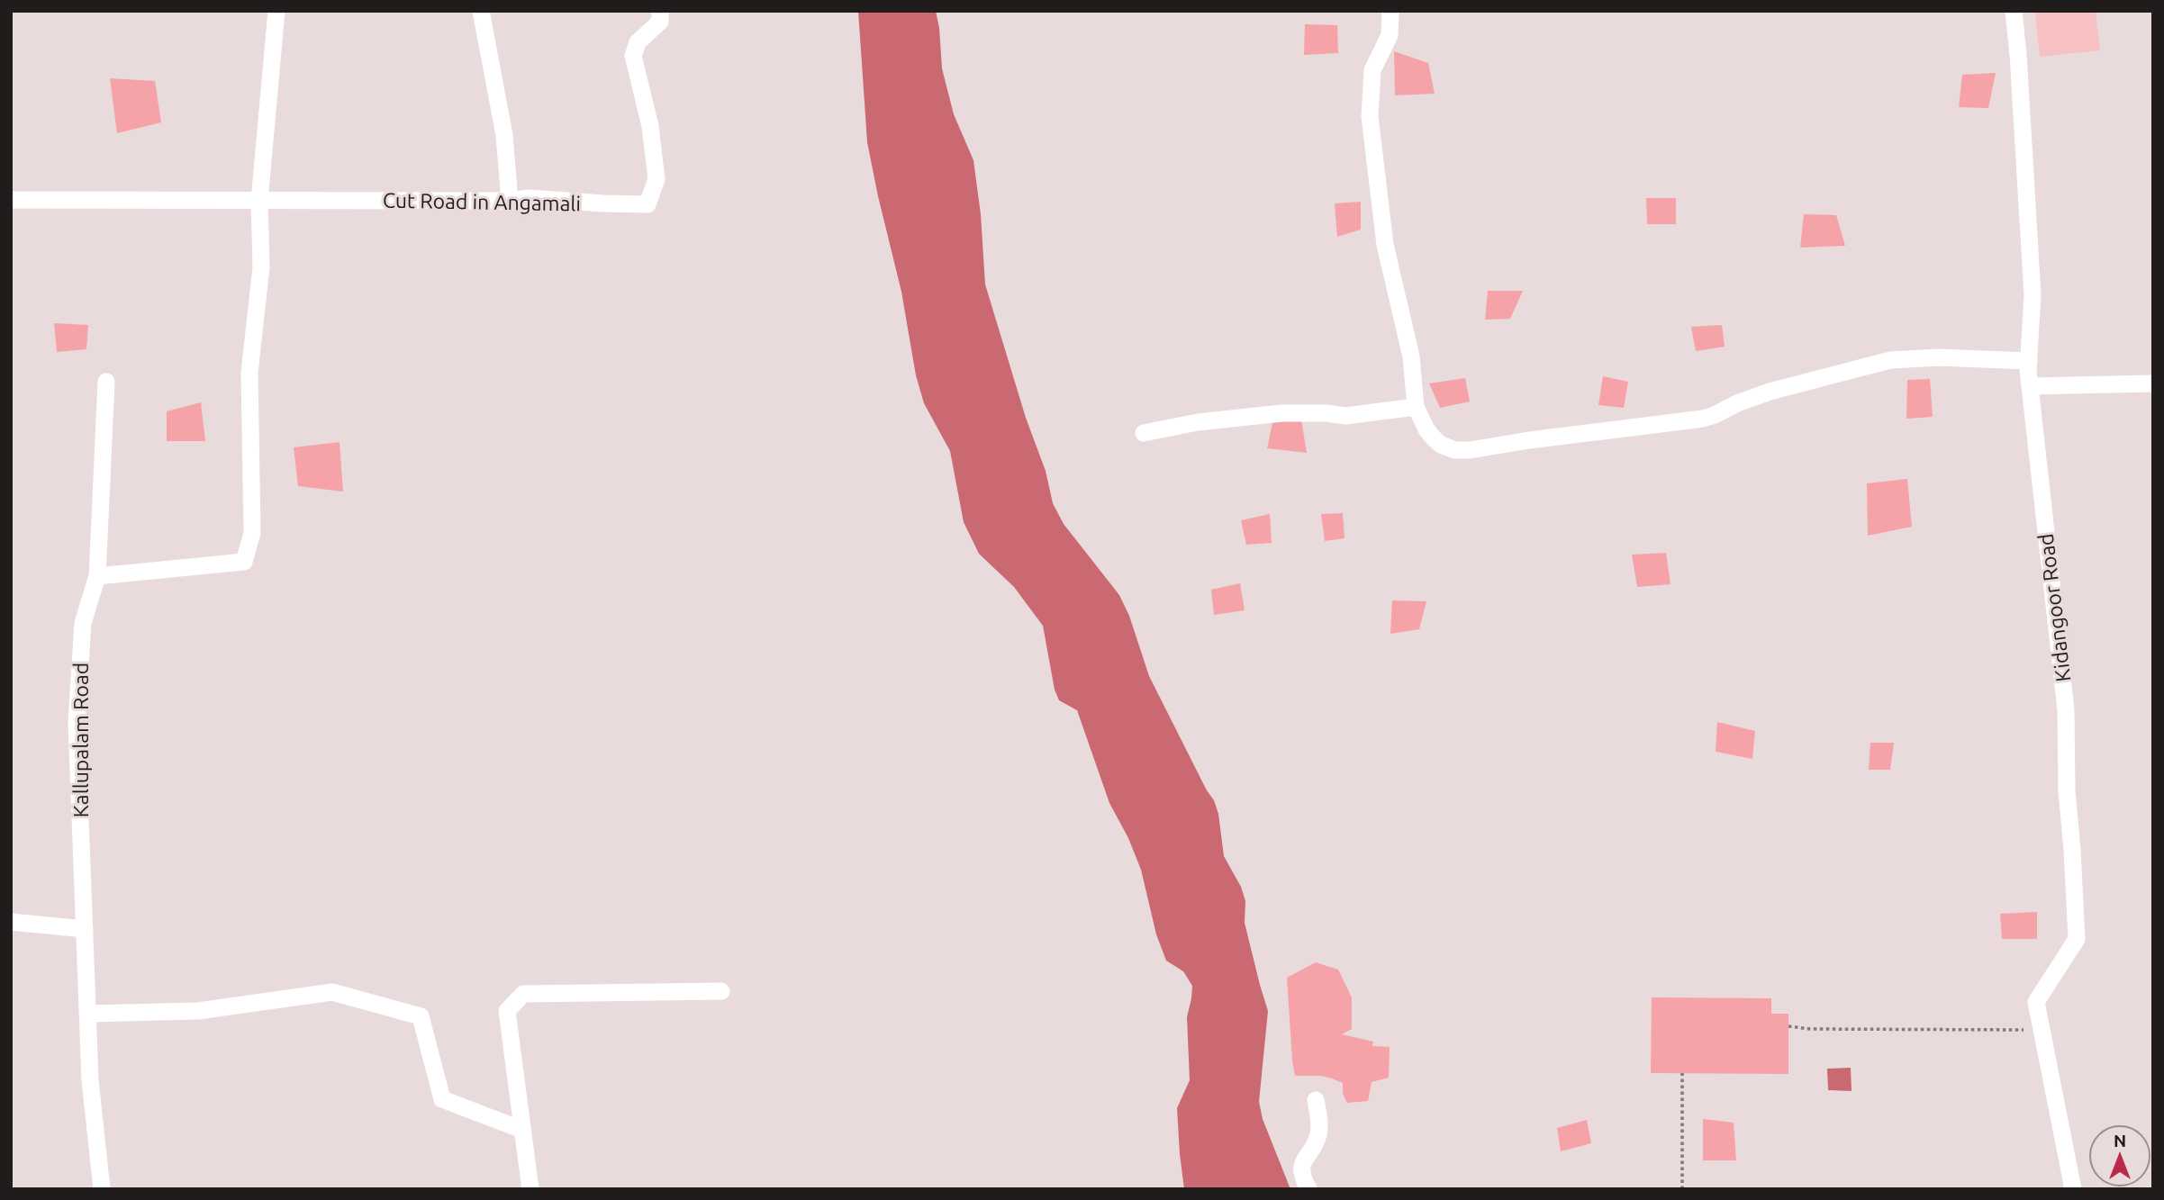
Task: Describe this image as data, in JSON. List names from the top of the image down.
{
  "streets": {
    "street": ["Cut Road in Angamali", "Kidangoor Road", "Kallupalam Road"]
  },
  "north": "top"
}
